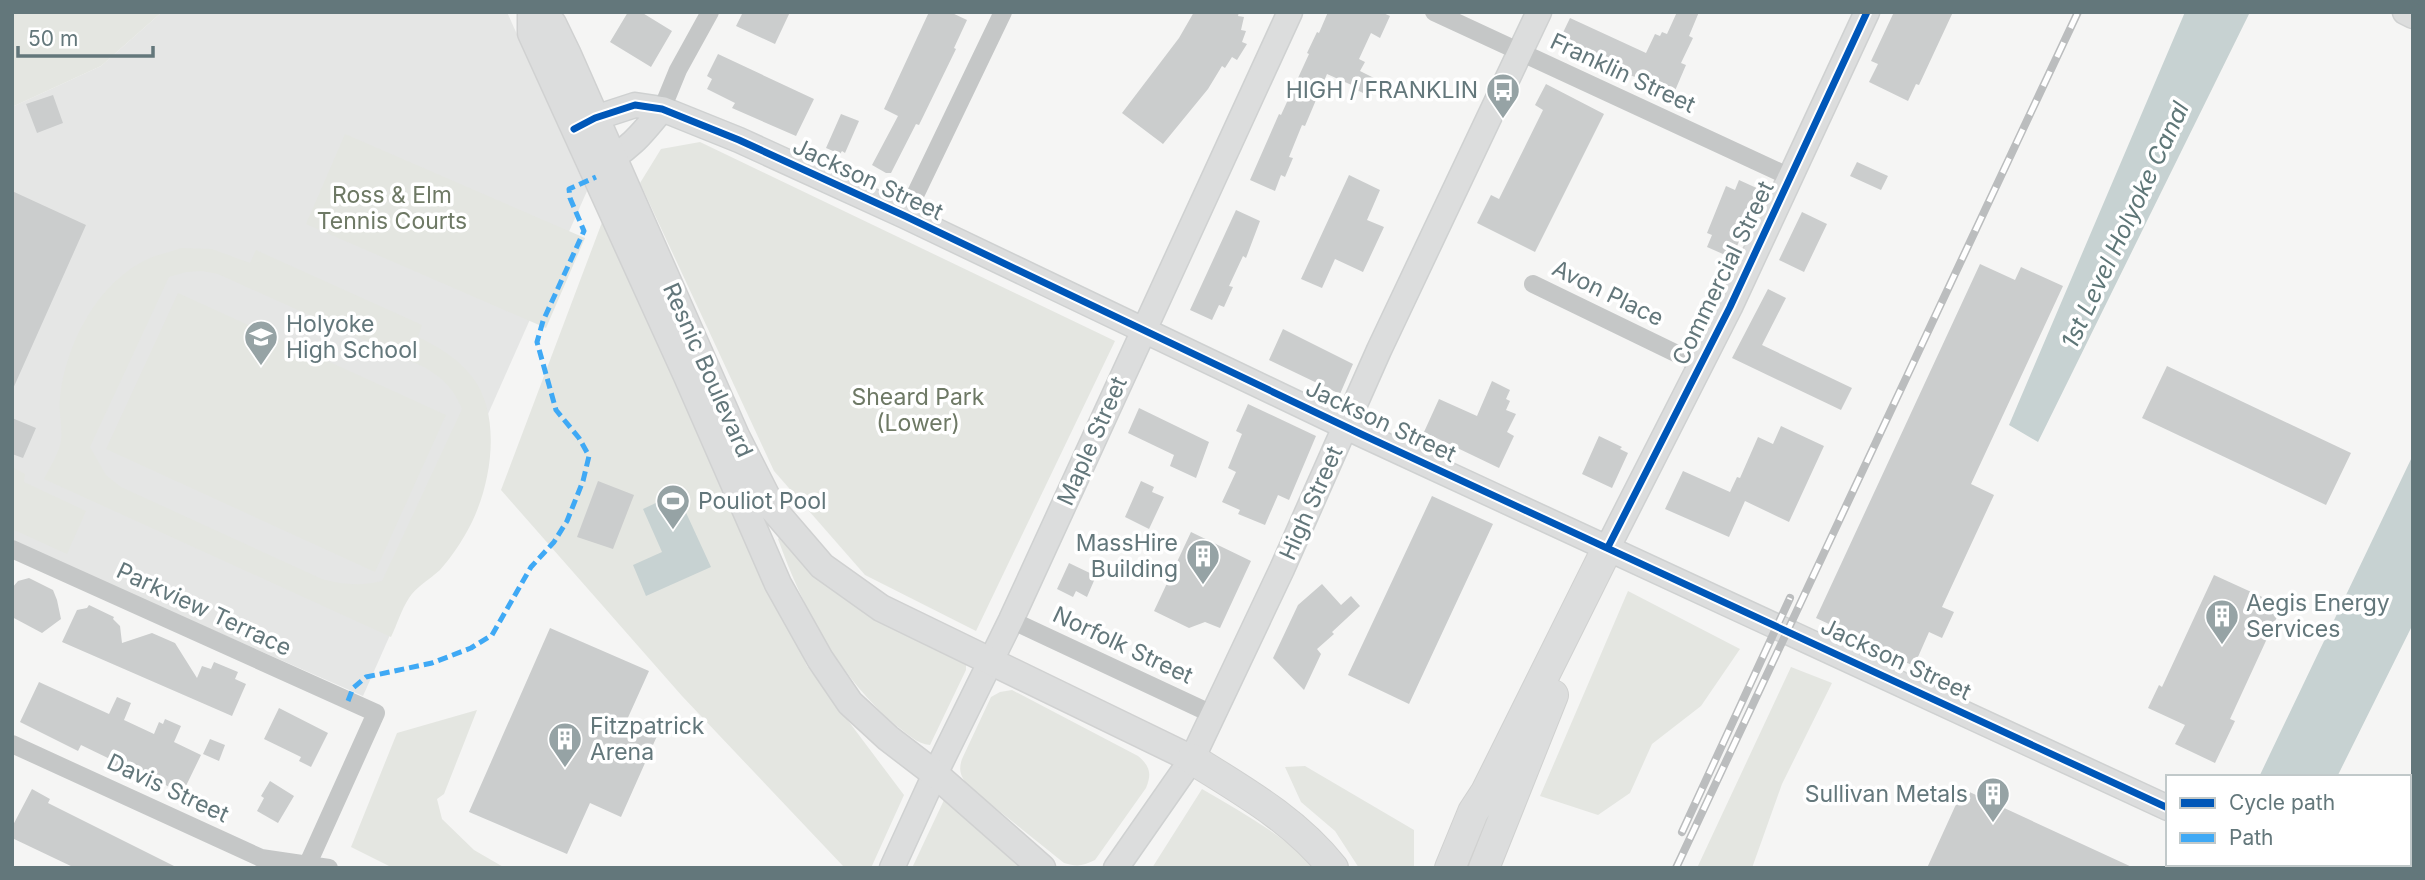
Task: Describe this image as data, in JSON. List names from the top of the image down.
{
  "streets": {
    "main road": ["Resnic Boulevard"],
    "street": [
      "Franklin Street",
      "Jackson Street",
      "Commercial Street",
      "Avon Place",
      "Maple Street",
      "High Street",
      "Parkview Terrace",
      "Norfolk Street",
      "Davis Street"
    ]
  },
  "crossings": [
    ["Franklin Street", "Commercial Street"],
    ["Franklin Street", "High Street"],
    ["Jackson Street", "Commercial Street"],
    ["Jackson Street", "Resnic Boulevard"],
    ["Jackson Street", "Maple Street"],
    ["Jackson Street", "High Street"],
    ["Commercial Street", "Avon Place"],
    ["Resnic Boulevard", "Maple Street"],
    ["Resnic Boulevard", "High Street"],
    ["Maple Street", "Norfolk Street"],
    ["High Street", "Norfolk Street"],
    ["Parkview Terrace", "Davis Street"]
  ],
  "water": ["1st Level Holyoke Canal"],
  "parks": ["Ross & Elm Tennis Courts", "Sheard Park (Lower)"],
  "places": {
    "bus stop": ["HIGH / FRANKLIN"],
    "school or university": ["Holyoke High School"],
    "sports": ["Pouliot Pool"],
    "building": [
      "MassHire Building",
      "Aegis Energy Services",
      "Fitzpatrick Arena",
      "Sullivan Metals"
    ]
  },
  "legend": ["Cycle path", "Path"],
  "scale_bar": "50 m"
}
